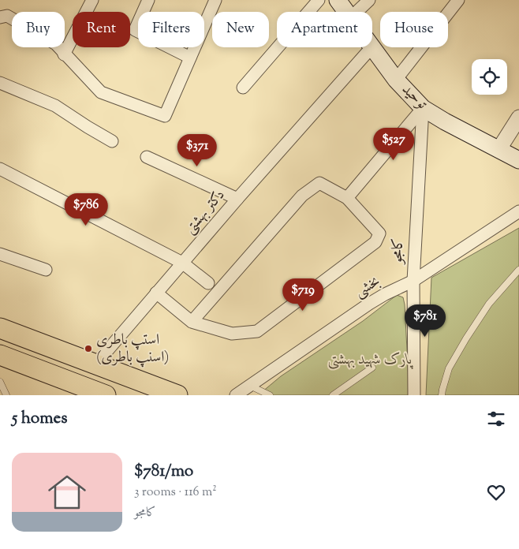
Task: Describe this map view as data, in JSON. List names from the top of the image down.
{
  "streets": {
    "main road": ["توحید"],
    "street": ["دکتر بهشتی", "کامجو", "بخشی"]
  },
  "crossings": [
    ["توحید", "کامجو"],
    ["کامجو", "بخشی"]
  ],
  "parks": ["پارک شهید بهشتی"],
  "places": ["استپ باطری (اسنپ باطری)"],
  "page": {
    "chip": [
      "Buy",
      "Rent",
      "Filters",
      "New",
      "Apartment",
      "House"
    ],
    "price": [
      "$527",
      "$371",
      "$786",
      "$719",
      "$781"
    ],
    "heading": "5 homes",
    "list": [
      {
        "name": "$781/mo",
        "note": "3 rooms · 116 m² · کامجو"
      }
    ]
  }
}
